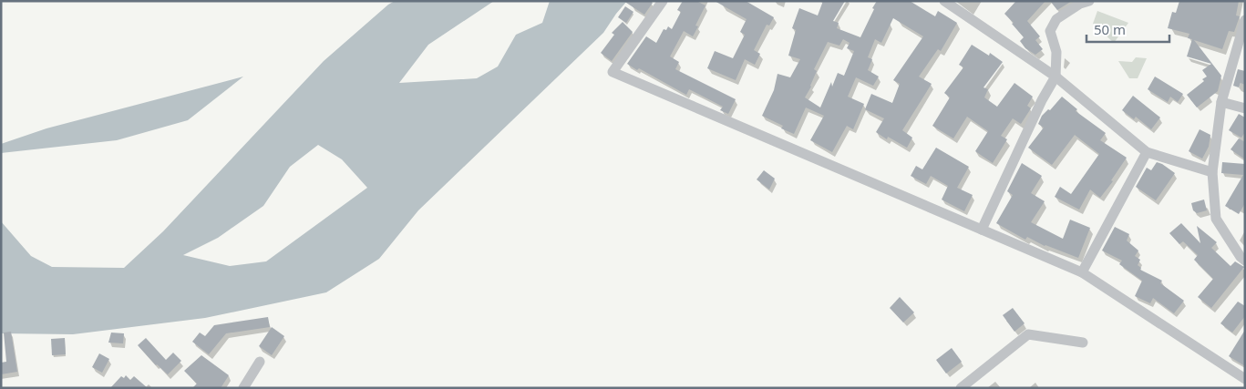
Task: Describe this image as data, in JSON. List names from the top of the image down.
{
  "scale_bar": "50 m"
}
